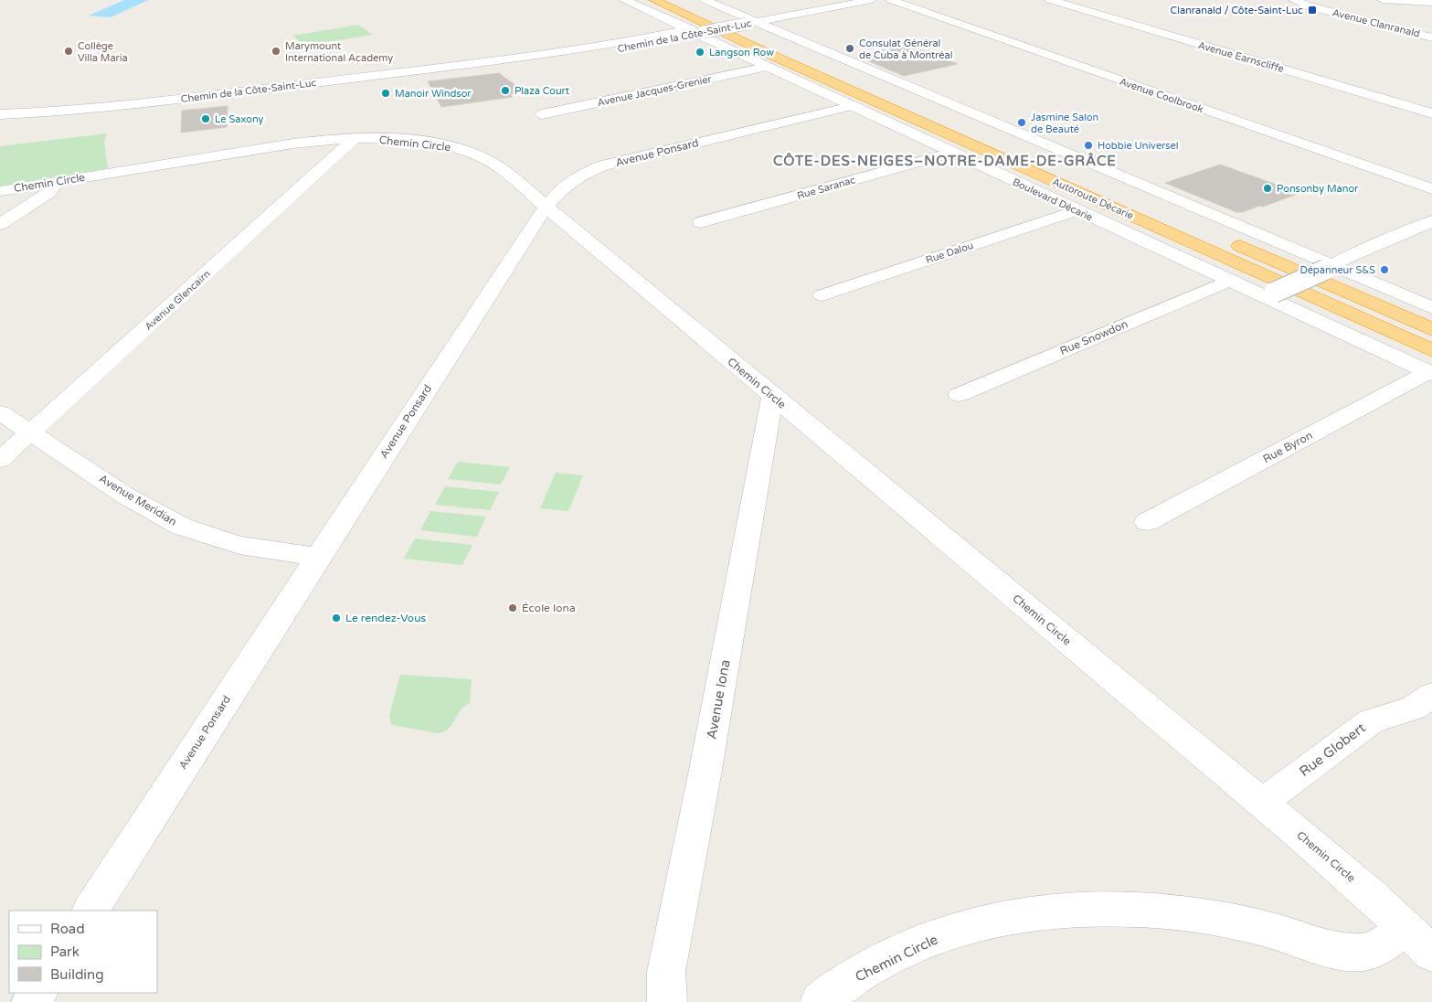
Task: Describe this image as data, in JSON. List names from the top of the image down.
{
  "streets": {
    "highway": ["Autoroute Décarie"],
    "street": [
      "Avenue Clanranald",
      "Chemin de la Côte-Saint-Luc",
      "Avenue Earnscliffe",
      "Avenue Jacques-Grenier",
      "Avenue Coolbrook",
      "Chemin Circle",
      "Avenue Ponsard",
      "Rue Saranac",
      "Boulevard Décarie",
      "Rue Dalou",
      "Avenue Glencairn",
      "Rue Snowdon",
      "Rue Byron",
      "Avenue Meridian",
      "Avenue Iona",
      "Rue Globert"
    ]
  },
  "crossings": [
    ["Chemin de la Côte-Saint-Luc", "Boulevard Décarie"],
    ["Avenue Jacques-Grenier", "Boulevard Décarie"],
    ["Chemin Circle", "Avenue Ponsard"],
    ["Chemin Circle", "Avenue Glencairn"],
    ["Chemin Circle", "Avenue Iona"],
    ["Chemin Circle", "Rue Globert"],
    ["Avenue Ponsard", "Boulevard Décarie"],
    ["Avenue Ponsard", "Avenue Meridian"],
    ["Rue Saranac", "Boulevard Décarie"],
    ["Autoroute Décarie", "Boulevard Décarie"],
    ["Autoroute Décarie", "Rue Byron"],
    ["Boulevard Décarie", "Rue Dalou"],
    ["Boulevard Décarie", "Rue Snowdon"],
    ["Boulevard Décarie", "Rue Byron"],
    ["Avenue Glencairn", "Avenue Meridian"]
  ],
  "districts": ["CÔTE-DES-NEIGES–NOTRE-DAME-DE-GRÂCE"],
  "places": {
    "transit": ["Clanranald / Côte-Saint-Luc"],
    "other": [
      "Consulat Général de Cuba à Montréal",
      "Collège Villa Maria",
      "Marymount International Academy",
      "Langson Row",
      "Plaza Court",
      "Manoir Windsor",
      "Le Saxony",
      "Jasmine Salon de Beauté",
      "Hobbie Universel",
      "Ponsonby Manor",
      "Dépanneur S&S",
      "École Iona",
      "Le rendez-Vous"
    ]
  },
  "legend": ["Road", "Park", "Building"]
}
